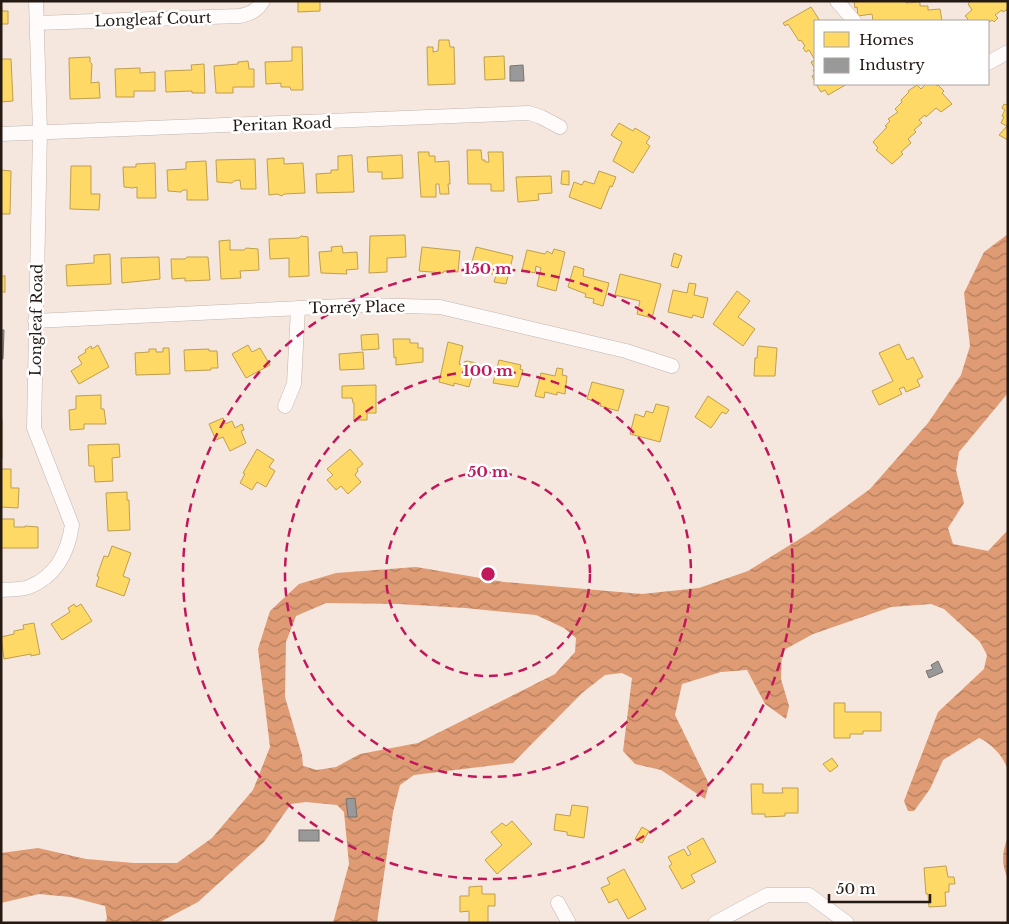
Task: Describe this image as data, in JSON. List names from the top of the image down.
{
  "streets": {
    "street": [
      "Longleaf Court",
      "Peritan Road",
      "Torrey Place",
      "Longleaf Road"
    ]
  },
  "crossings": [
    ["Longleaf Court", "Longleaf Road"],
    ["Peritan Road", "Longleaf Road"],
    ["Torrey Place", "Longleaf Road"]
  ],
  "legend": ["Homes", "Industry"],
  "scale_bar": "50 m",
  "rings": ["150 m", "100 m", "50 m"]
}
